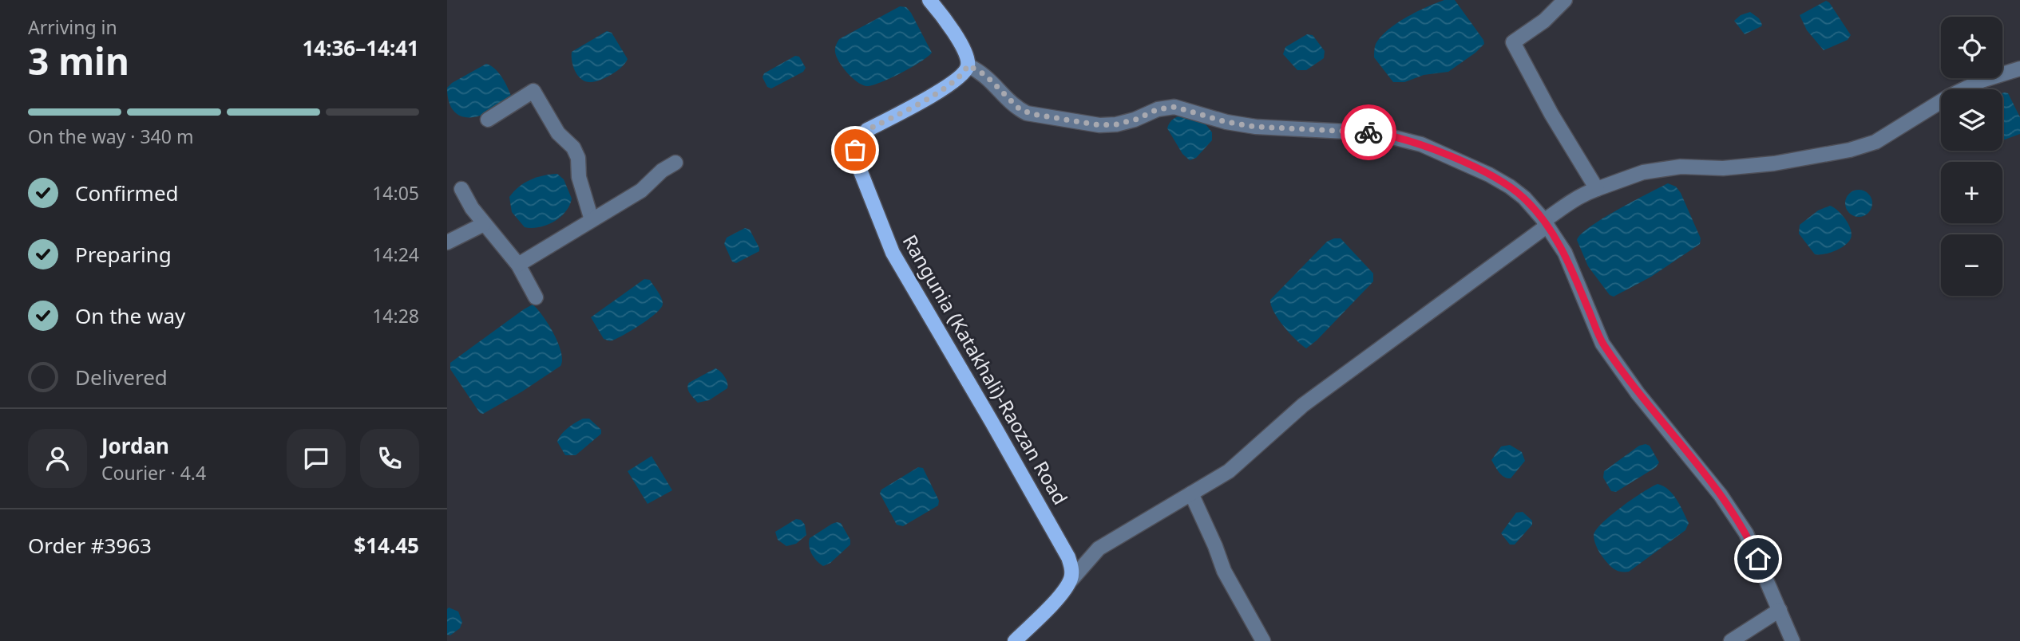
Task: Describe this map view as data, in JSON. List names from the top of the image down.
{
  "streets": {
    "main road": ["Rangunia (Katakhali)-Raozan Road"]
  },
  "page": {
    "heading": ["3 min", "Arriving in", "14:36–14:41"],
    "panel": [
      "Jordan",
      "Courier · 4.4",
      "Order #3963",
      "$14.45"
    ],
    "map_buttons": ["+", "−"],
    "bar": "On the way · 340 m",
    "list": [
      ["Confirmed", "14:05"],
      ["Preparing", "14:24"],
      ["On the way", "14:28"],
      "Delivered"
    ]
  }
}
